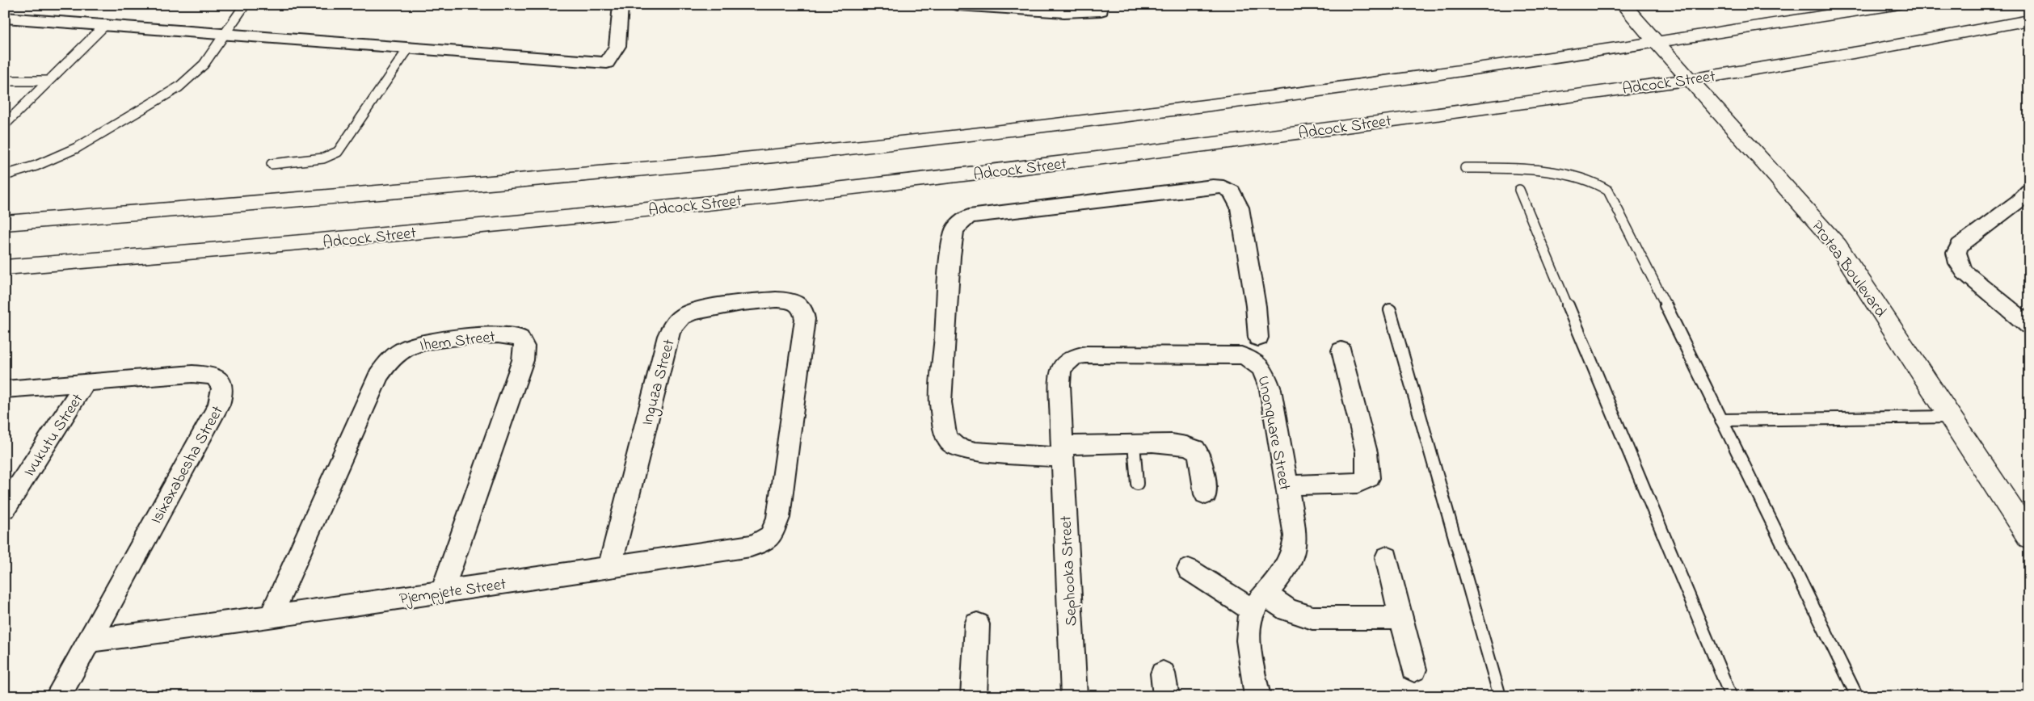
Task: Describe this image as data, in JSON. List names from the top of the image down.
{
  "streets": {
    "main road": ["Adcock Street", "Protea Boulevard"],
    "street": [
      "Ihem Street",
      "Inguza Street",
      "Unonquare Street",
      "Ivukutu Street",
      "Isixaxabesha Street",
      "Sephooka Street",
      "Pjempjete Street"
    ]
  },
  "crossings": [
    ["Adcock Street", "Protea Boulevard"],
    ["Ihem Street", "Pjempjete Street"],
    ["Inguza Street", "Pjempjete Street"],
    ["Unonquare Street", "Sephooka Street"],
    ["Ivukutu Street", "Isixaxabesha Street"],
    ["Isixaxabesha Street", "Pjempjete Street"]
  ]
}
